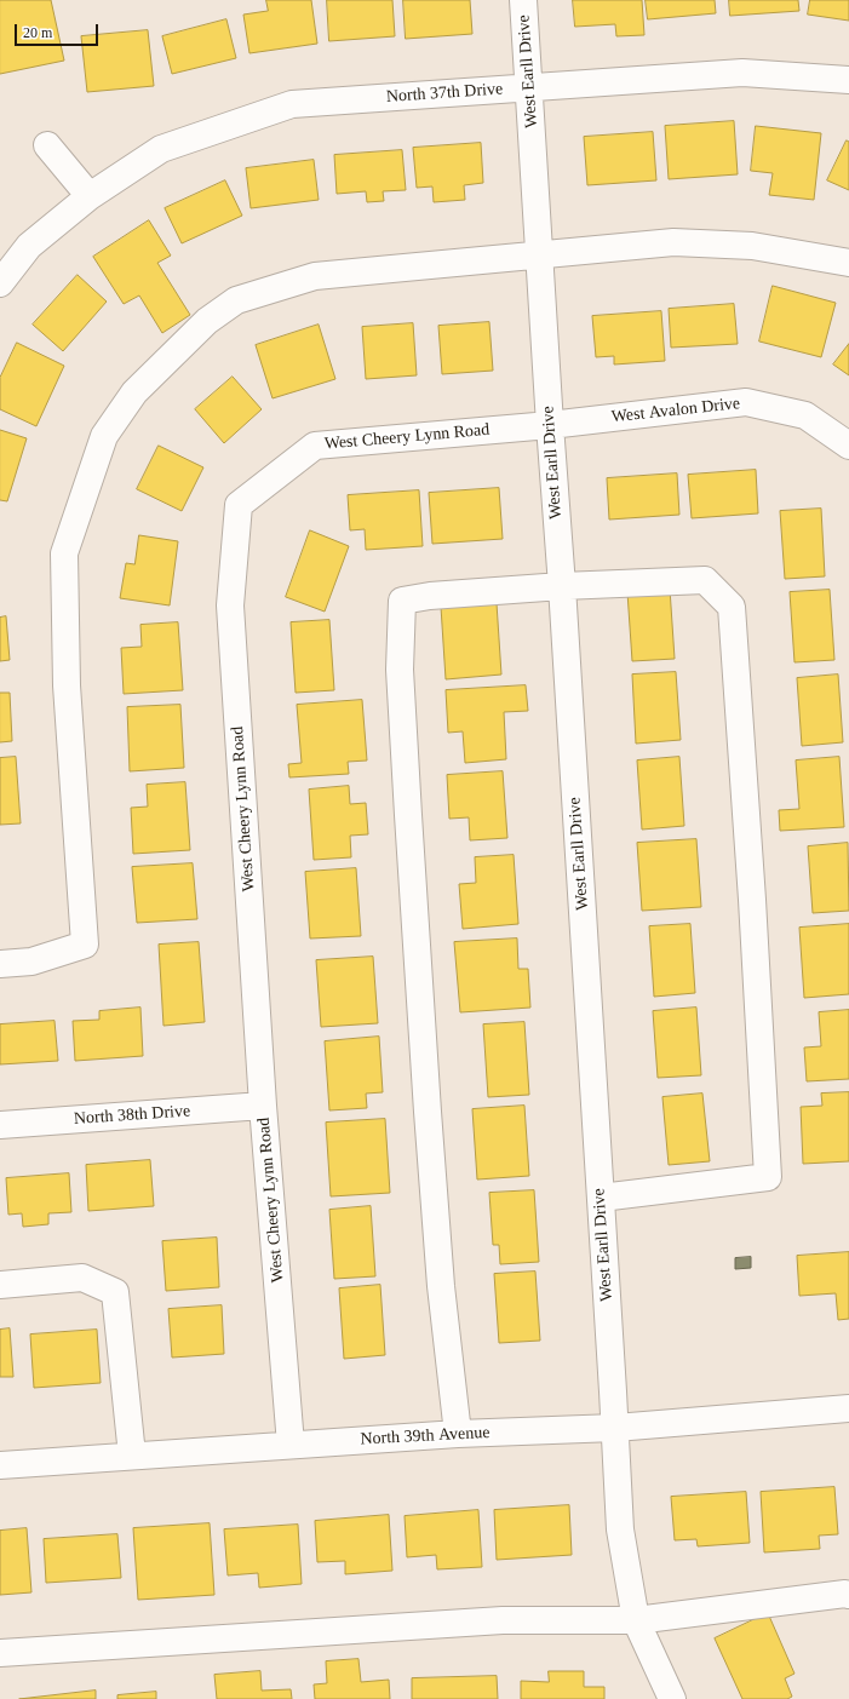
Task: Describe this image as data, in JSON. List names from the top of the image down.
{
  "streets": {
    "street": [
      "West Earll Drive",
      "North 37th Drive",
      "West Avalon Drive",
      "West Cheery Lynn Road",
      "North 38th Drive",
      "North 39th Avenue"
    ]
  },
  "crossings": [
    ["West Earll Drive", "North 37th Drive"],
    ["West Earll Drive", "West Avalon Drive"],
    ["West Earll Drive", "West Cheery Lynn Road"],
    ["West Earll Drive", "North 39th Avenue"],
    ["West Avalon Drive", "West Cheery Lynn Road"],
    ["West Cheery Lynn Road", "North 38th Drive"],
    ["West Cheery Lynn Road", "North 39th Avenue"]
  ],
  "scale_bar": "20 m"
}
